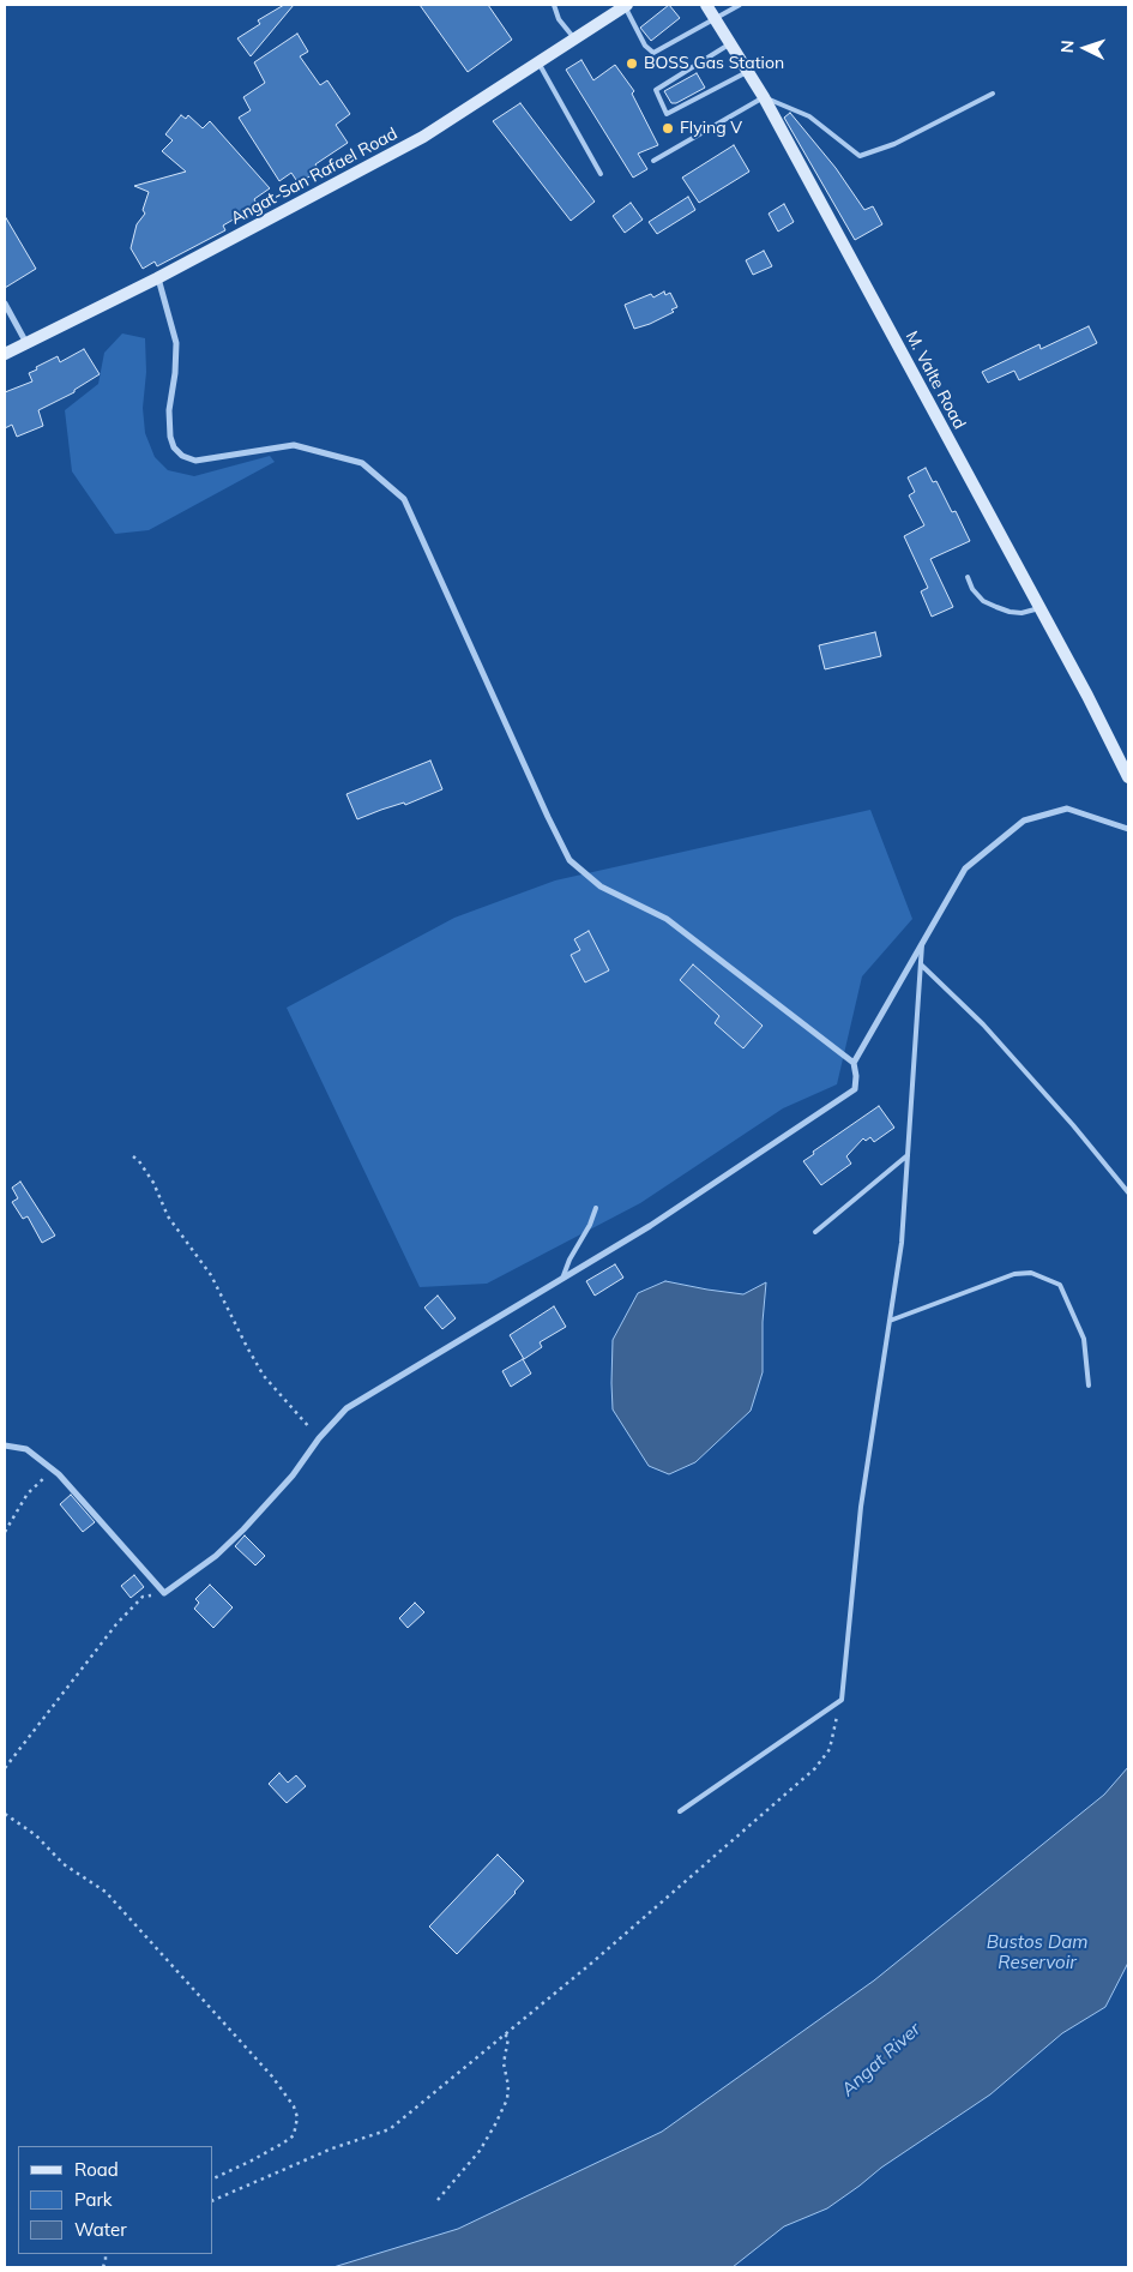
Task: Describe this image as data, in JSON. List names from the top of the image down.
{
  "streets": {
    "main road": ["Angat-San Rafael Road", "M. Valte Road"]
  },
  "water": ["Bustos Dam Reservoir", "Angat River"],
  "places": ["BOSS Gas Station", "Flying V"],
  "legend": ["Road", "Park", "Water"],
  "north": "left"
}
